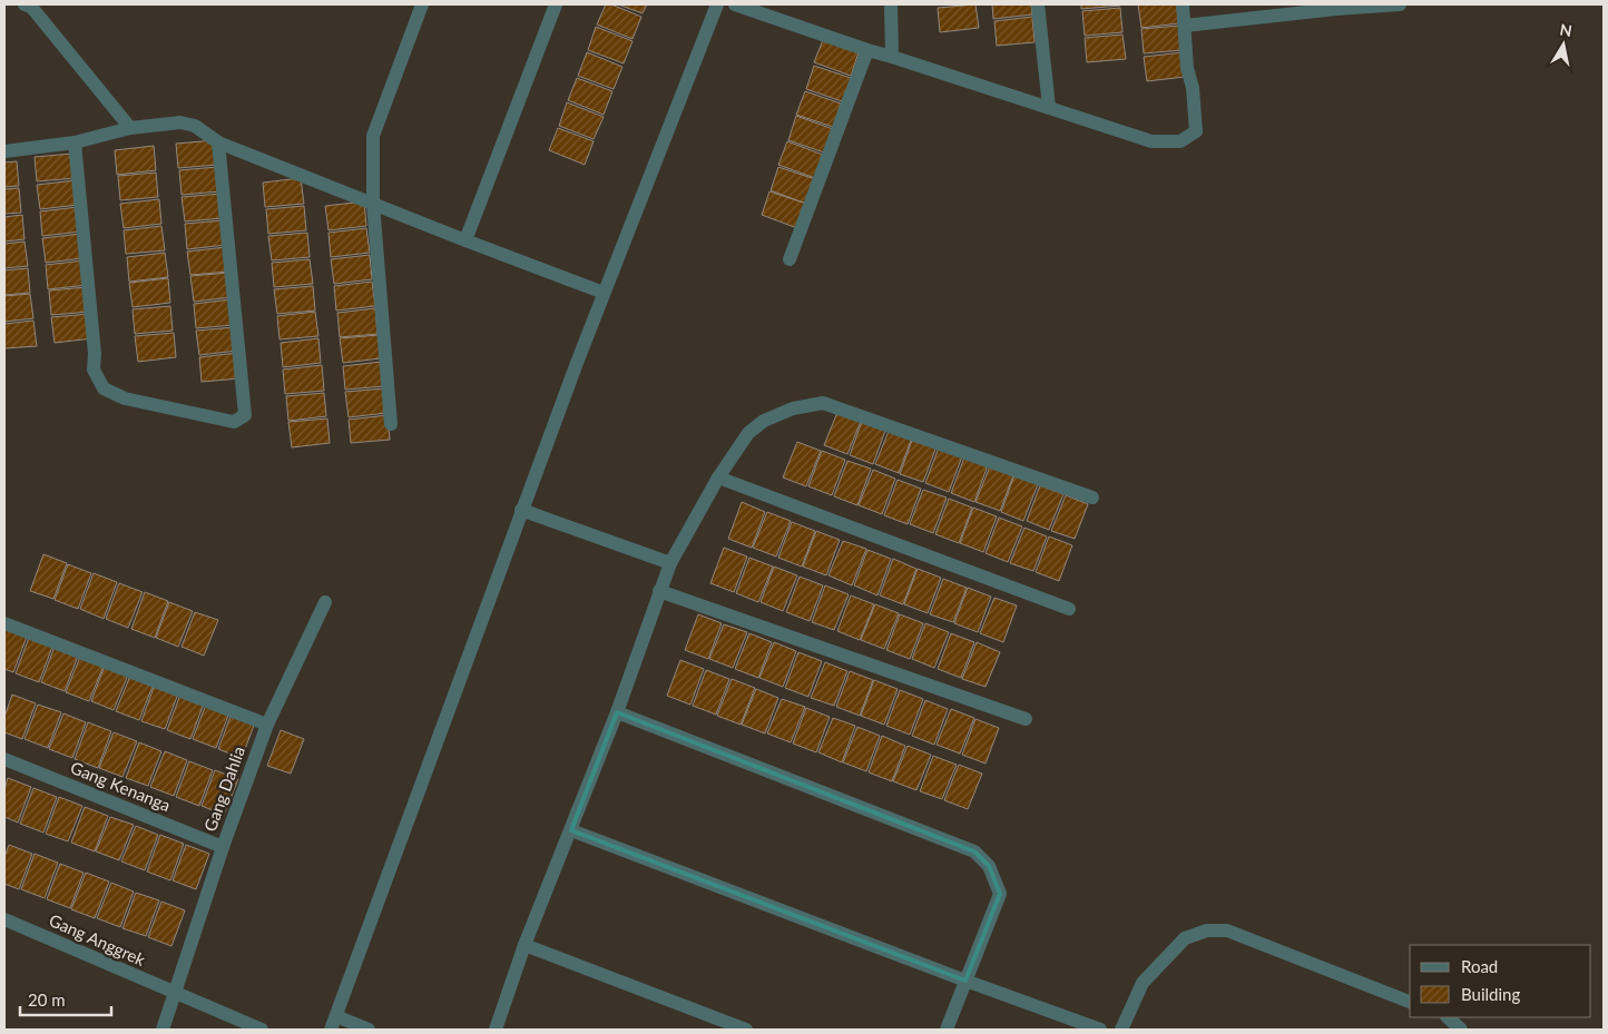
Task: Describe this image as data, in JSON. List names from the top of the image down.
{
  "streets": {
    "street": ["Gang Kenanga", "Gang Dahlia", "Gang Anggrek"]
  },
  "crossings": [
    ["Gang Kenanga", "Gang Dahlia"],
    ["Gang Dahlia", "Gang Anggrek"]
  ],
  "legend": ["Road", "Building"],
  "scale_bar": "20 m",
  "north": "top"
}
